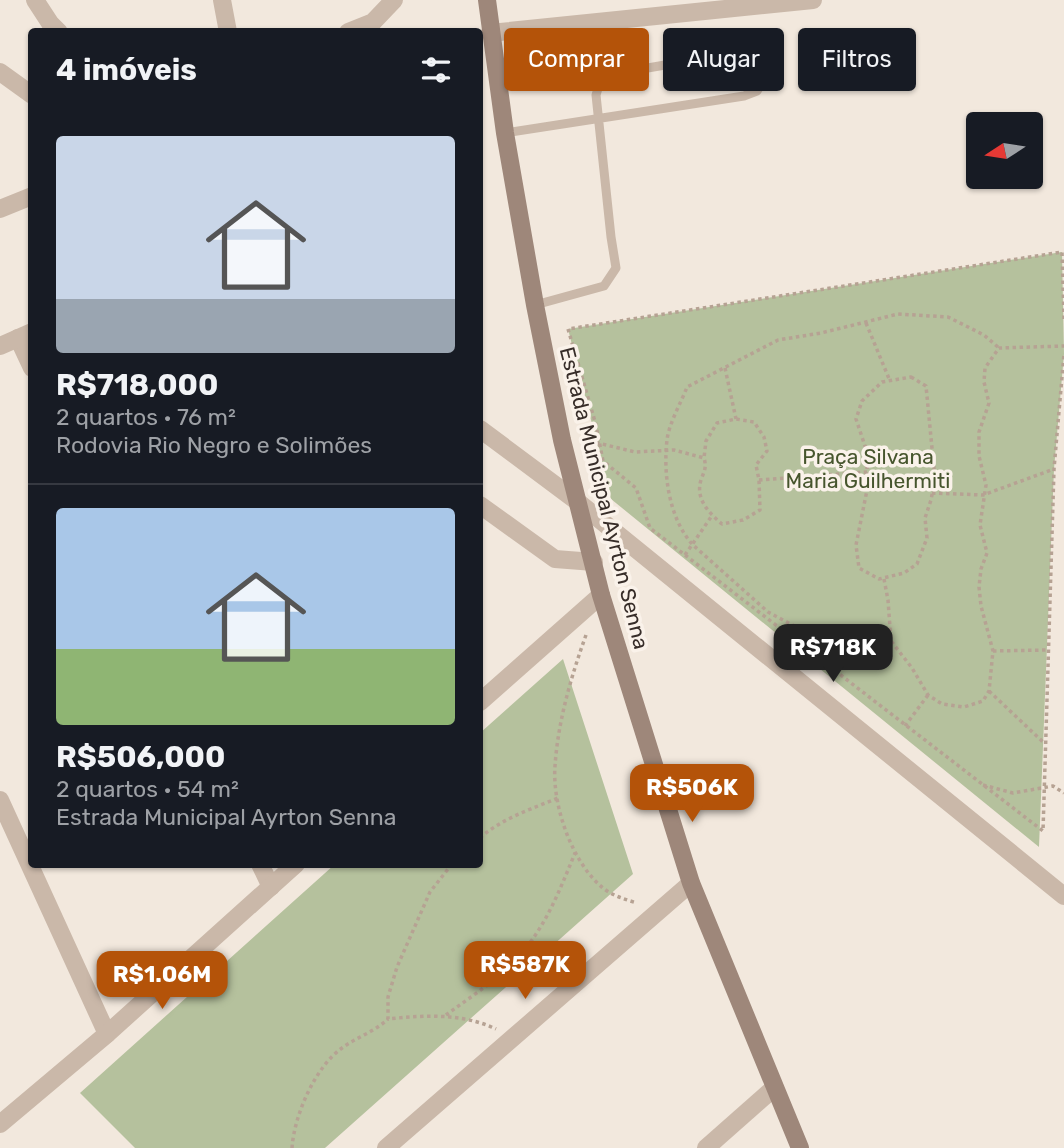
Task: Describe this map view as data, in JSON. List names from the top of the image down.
{
  "streets": {
    "main road": ["Estrada Municipal Ayrton Senna"]
  },
  "parks": ["Praça Silvana Maria Guilhermiti"],
  "north": "left",
  "page": {
    "chip": ["Comprar", "Alugar", "Filtros"],
    "heading": "4 imóveis",
    "list": [
      {
        "name": "R$718,000",
        "note": "2 quartos · 76 m² · Rodovia Rio Negro e Solimões"
      },
      {
        "name": "R$506,000",
        "note": "2 quartos · 54 m² · Estrada Municipal Ayrton Senna"
      }
    ],
    "price": [
      "R$718K",
      "R$506K",
      "R$587K",
      "R$1.06M"
    ]
  }
}
